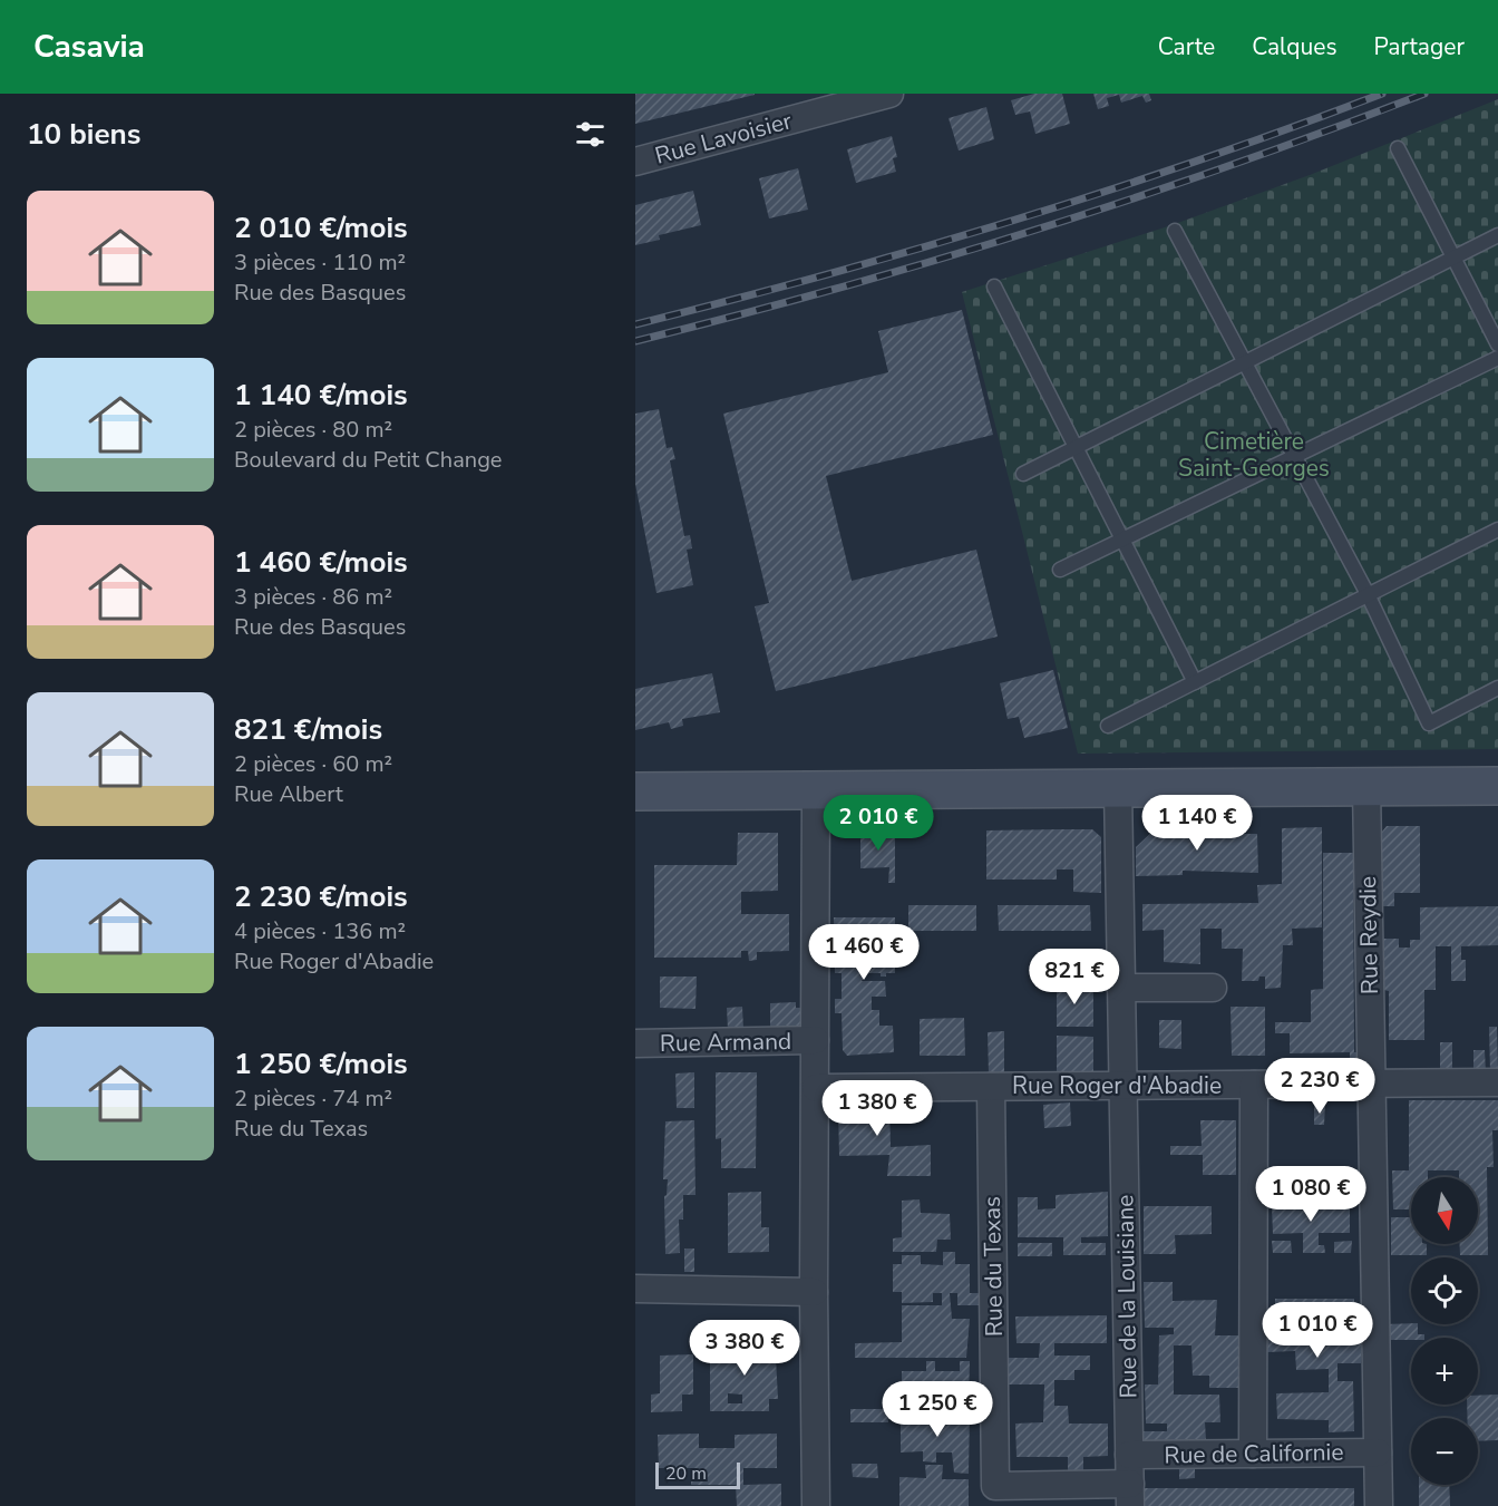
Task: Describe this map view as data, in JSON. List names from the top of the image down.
{
  "streets": {
    "street": [
      "Rue Lavoisier",
      "Rue Reydie",
      "Rue Armand",
      "Rue Roger d'Abadie",
      "Rue du Texas",
      "Rue de la Louisiane",
      "Rue de Californie"
    ]
  },
  "crossings": [
    ["Rue Reydie", "Rue Roger d'Abadie"],
    ["Rue Reydie", "Rue de Californie"],
    ["Rue Roger d'Abadie", "Rue du Texas"],
    ["Rue Roger d'Abadie", "Rue de la Louisiane"],
    ["Rue du Texas", "Rue de la Louisiane"],
    ["Rue de la Louisiane", "Rue de Californie"]
  ],
  "parks": ["Cimetière Saint-Georges"],
  "scale_bar": "20 m",
  "north": "bottom",
  "page": {
    "header": "Casavia",
    "nav": ["Carte", "Calques", "Partager"],
    "heading": "10 biens",
    "list": [
      {
        "name": "2 010 €/mois",
        "note": "3 pièces · 110 m² · Rue des Basques"
      },
      {
        "name": "1 140 €/mois",
        "note": "2 pièces · 80 m² · Boulevard du Petit Change"
      },
      {
        "name": "1 460 €/mois",
        "note": "3 pièces · 86 m² · Rue des Basques"
      },
      {
        "name": "821 €/mois",
        "note": "2 pièces · 60 m² · Rue Albert"
      },
      {
        "name": "2 230 €/mois",
        "note": "4 pièces · 136 m² · Rue Roger d'Abadie"
      },
      {
        "name": "1 250 €/mois",
        "note": "2 pièces · 74 m² · Rue du Texas"
      }
    ],
    "price": [
      "2 010 €",
      "1 140 €",
      "1 460 €",
      "821 €",
      "2 230 €",
      "1 380 €",
      "1 080 €",
      "1 010 €",
      "3 380 €",
      "1 250 €"
    ],
    "map_buttons": ["+", "−"],
    "scale": "20 m"
  }
}
